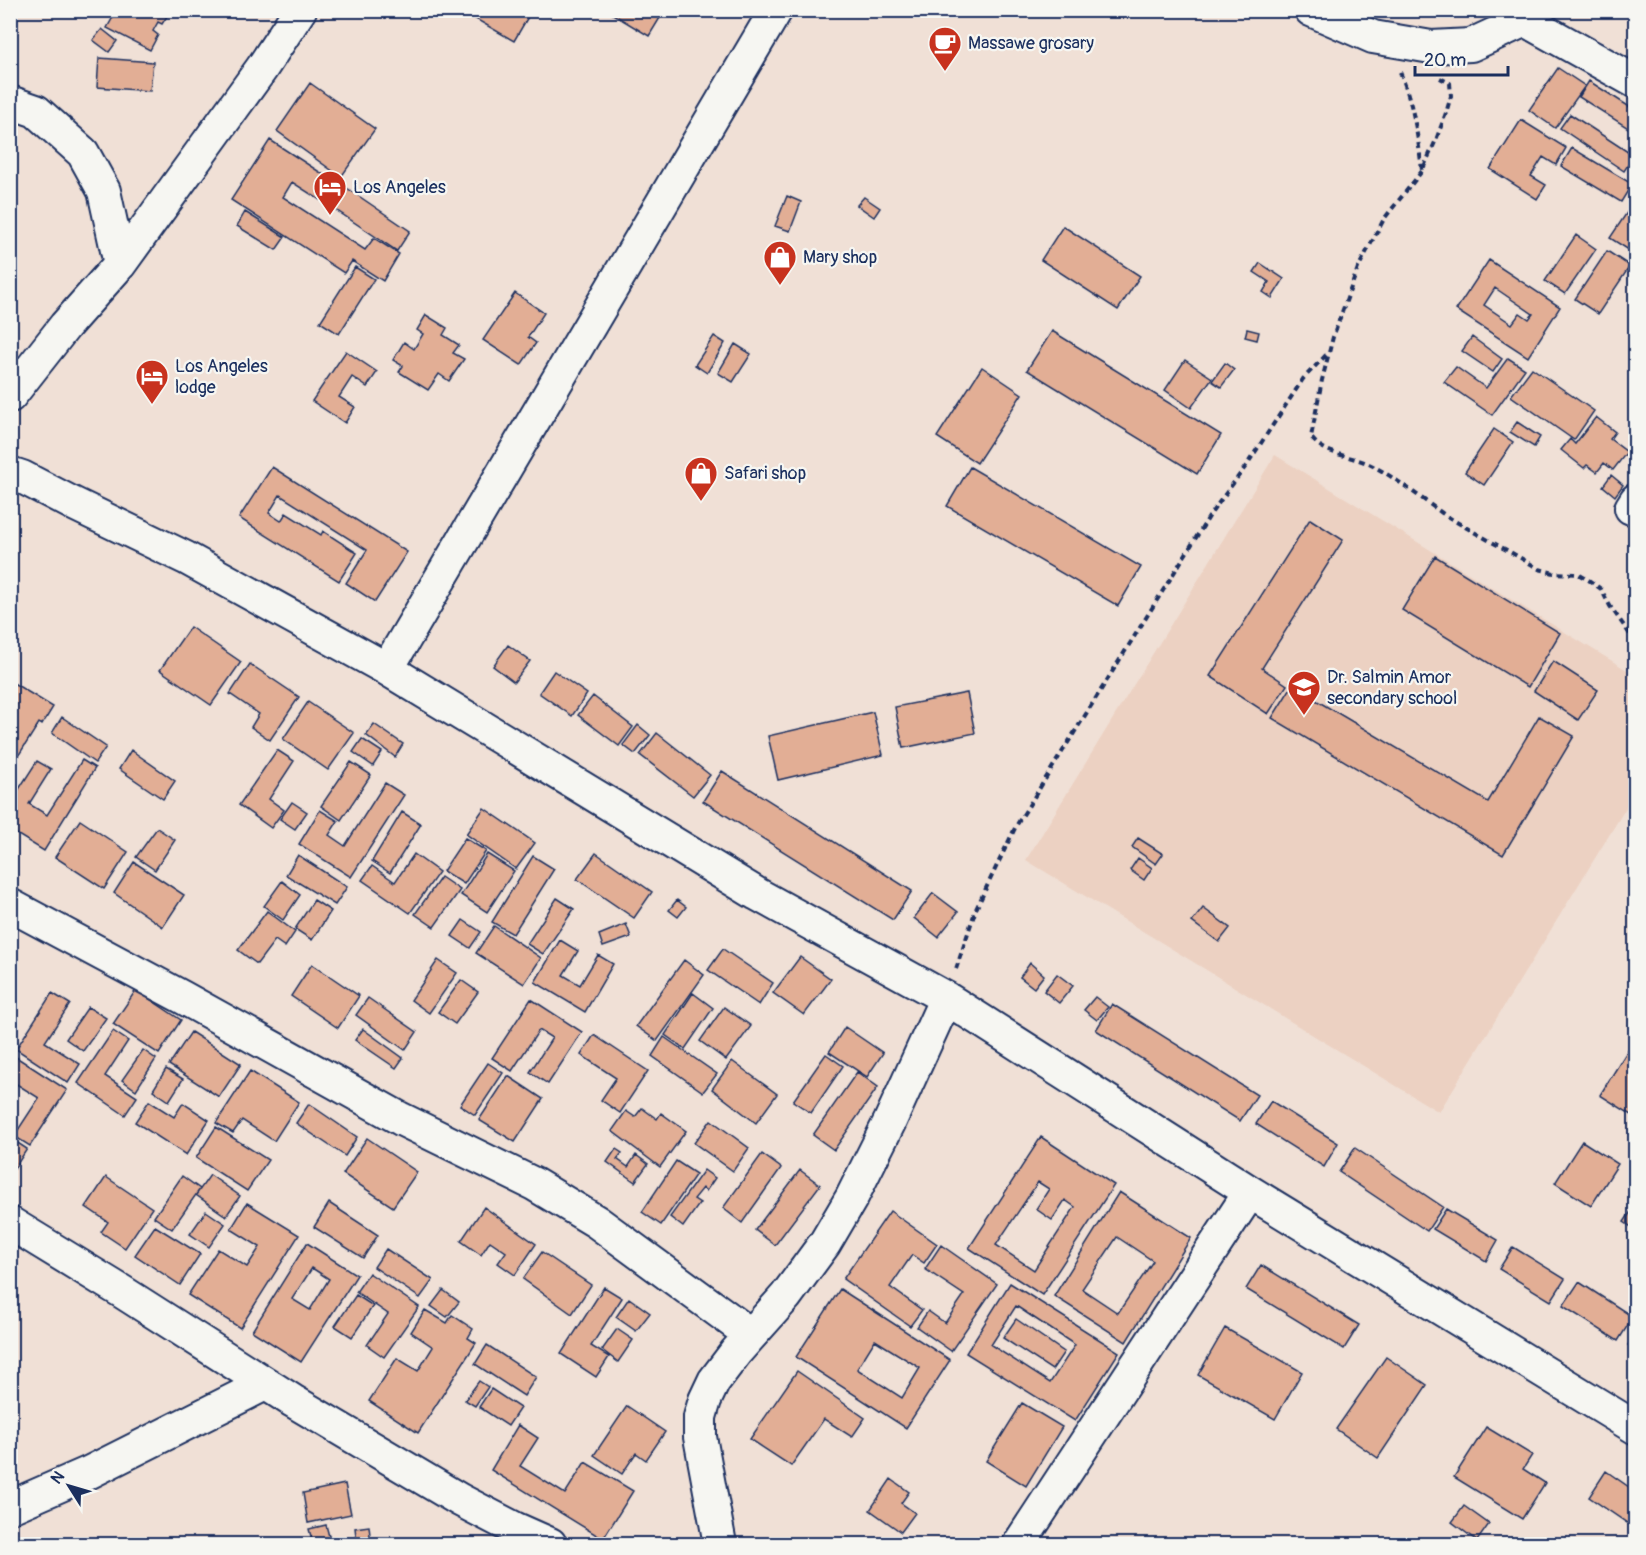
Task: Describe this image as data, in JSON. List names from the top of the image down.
{
  "places": {
    "cafe": ["Massawe grosary"],
    "hotel": ["Los Angeles", "Los Angeles lodge"],
    "shop": ["Mary shop", "Safari shop"],
    "school or university": ["Dr. Salmin Amor secondary school"]
  },
  "scale_bar": "20 m",
  "north": "top left"
}
